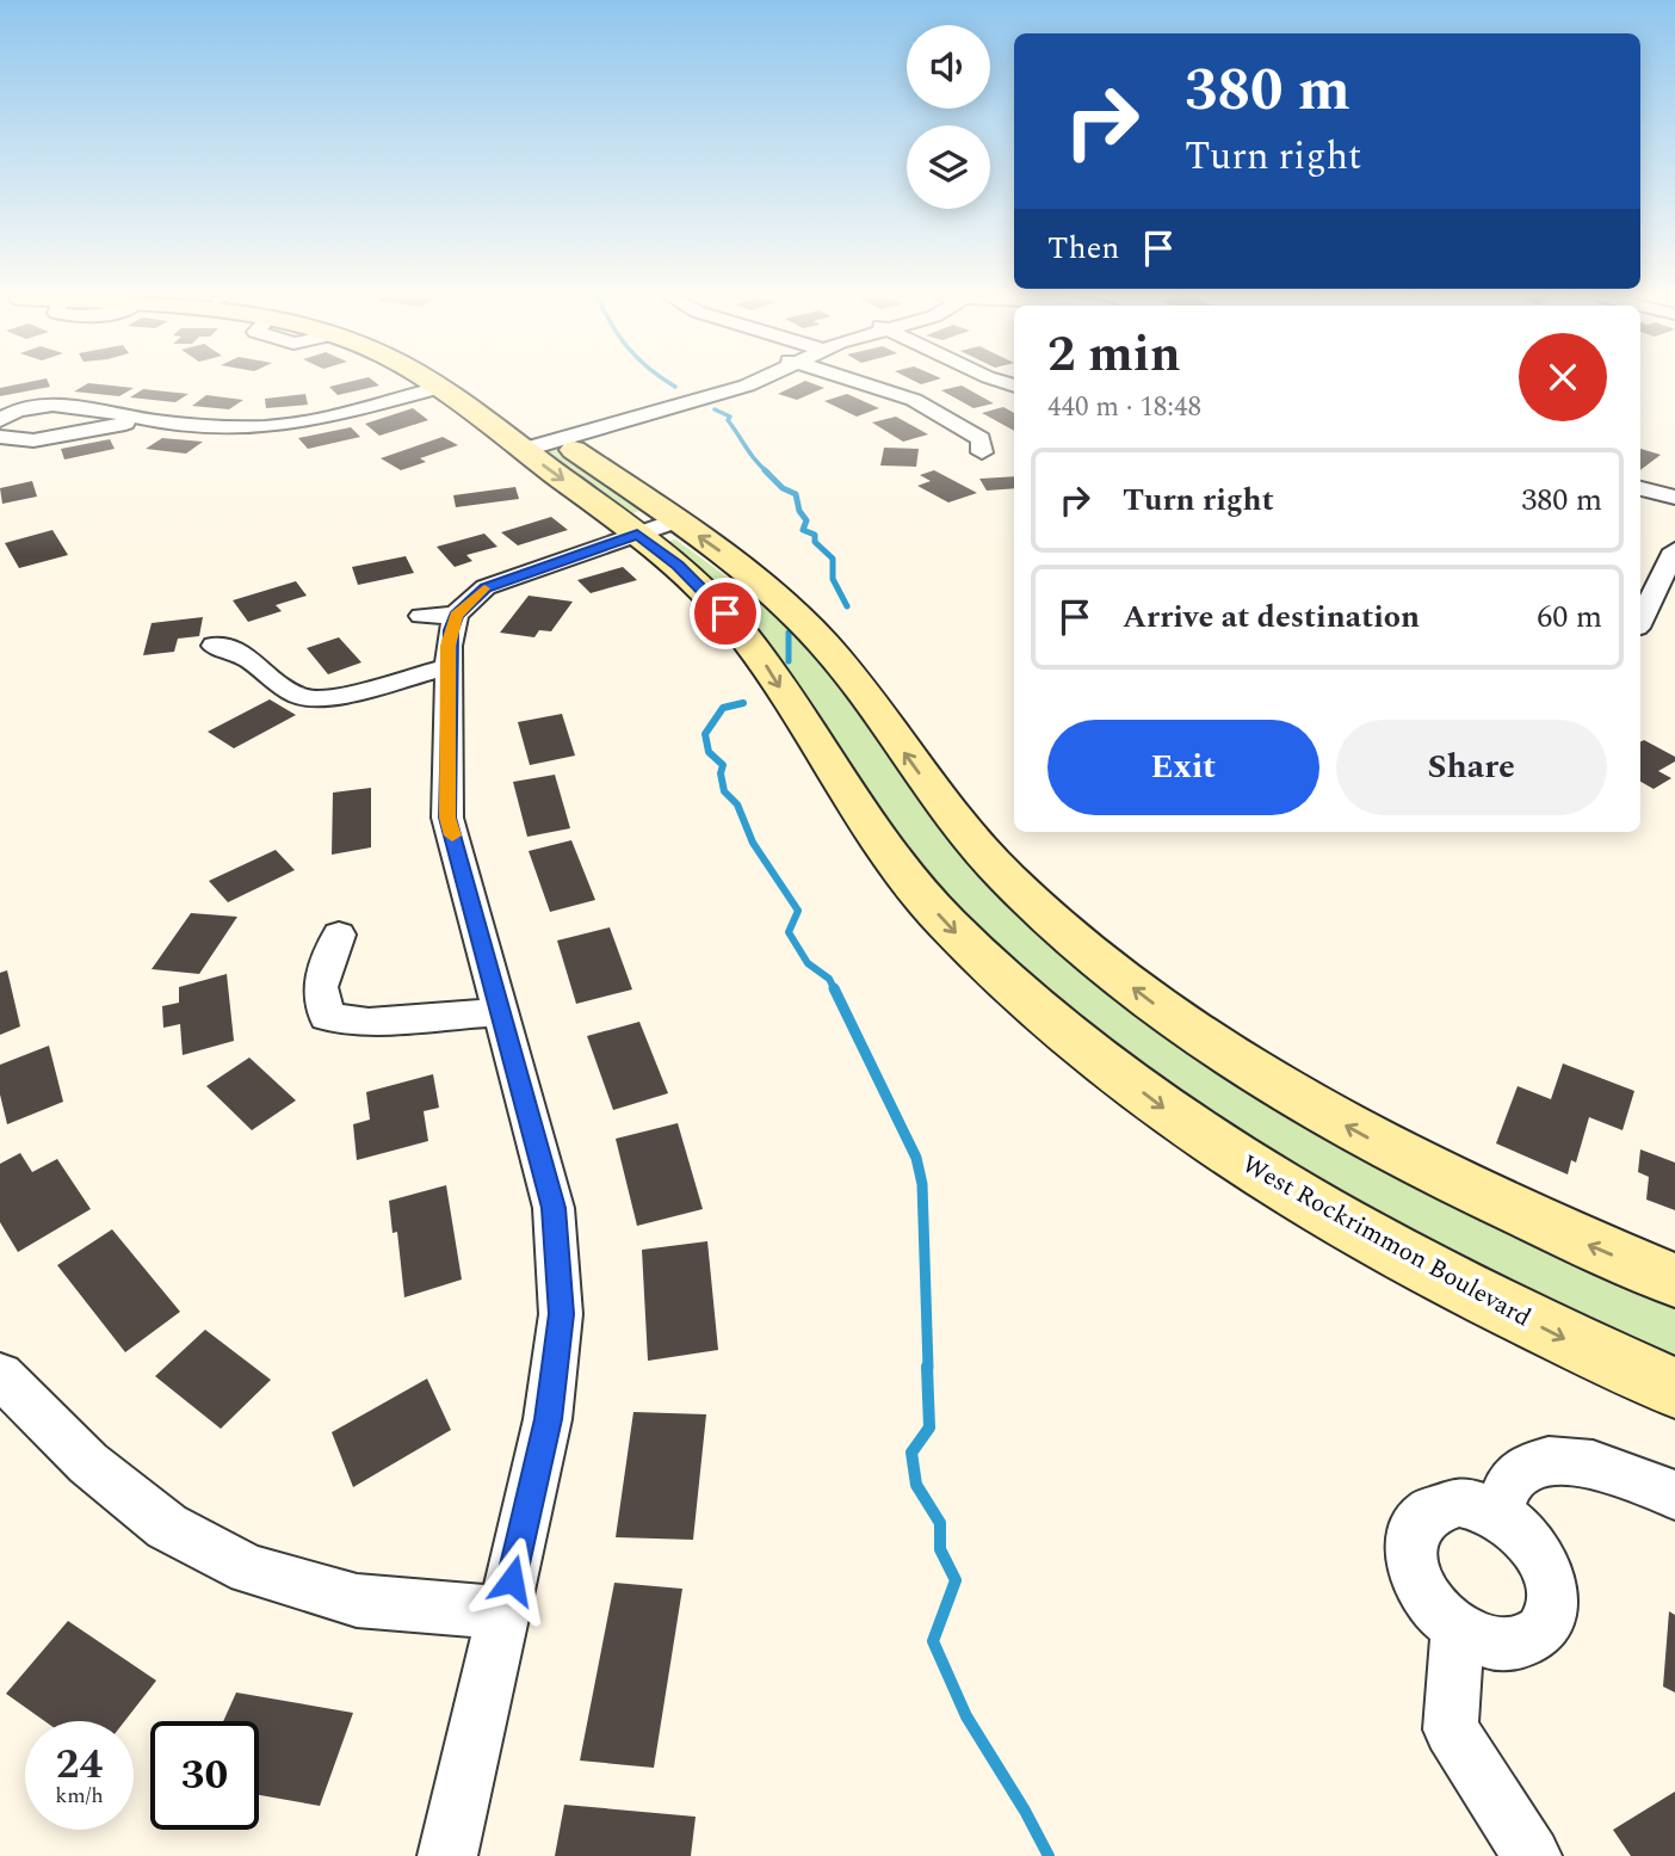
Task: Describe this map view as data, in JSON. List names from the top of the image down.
{
  "streets": {
    "main road": ["West Rockrimmon Boulevard"]
  },
  "page": {
    "turn": ["380 m", "Turn right"],
    "then": "Then",
    "heading": ["2 min", "440 m · 18:48"],
    "list": [
      {
        "name": "Turn right",
        "value": "380 m"
      },
      {
        "name": "Arrive at destination",
        "value": "60 m"
      }
    ],
    "buttons": ["Exit", "Share"],
    "speed": "24 km/h",
    "limit": "30"
  }
}
